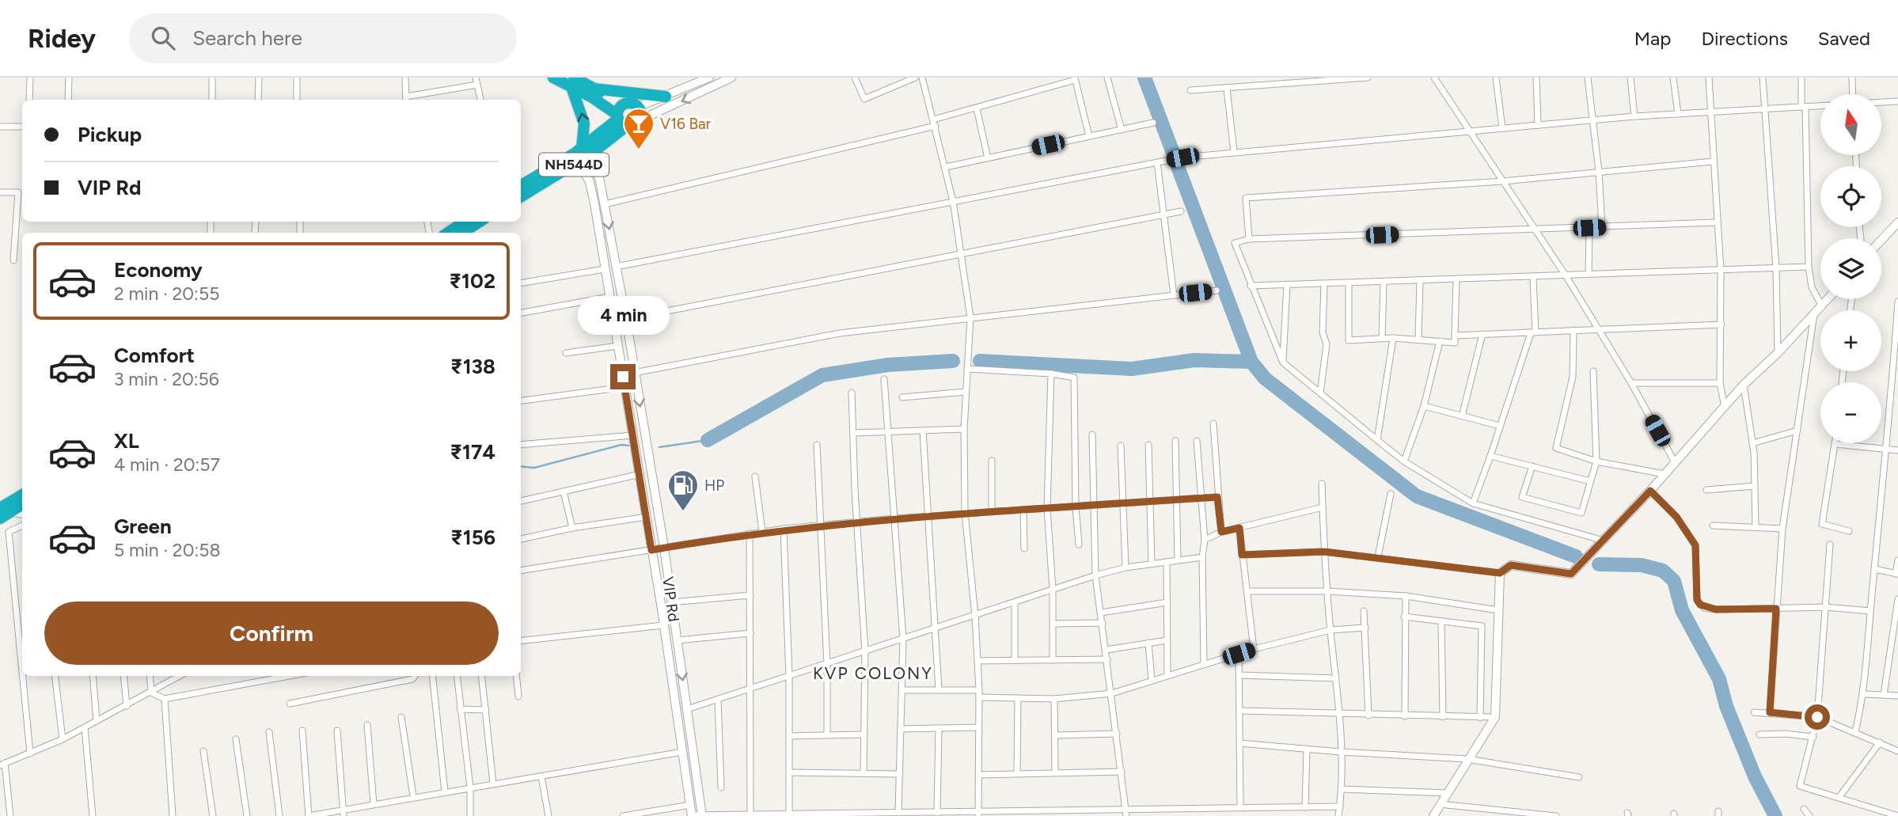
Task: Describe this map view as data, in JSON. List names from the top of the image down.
{
  "streets": {
    "highway": ["NH544D"],
    "street": ["VIP Rd"]
  },
  "crossings": [
    ["NH544D", "VIP Rd"]
  ],
  "districts": ["KVP COLONY"],
  "places": {
    "bar": ["V16 Bar"],
    "fuel station": ["HP"]
  },
  "north": "top",
  "page": {
    "header": "Ridey",
    "search": "Search here",
    "nav": ["Map", "Directions", "Saved"],
    "map_buttons": ["+", "−"],
    "banner": ["Pickup", "VIP Rd"],
    "list": [
      {
        "name": "Economy",
        "note": "2 min · 20:55",
        "value": "₹102"
      },
      {
        "name": "Comfort",
        "note": "3 min · 20:56",
        "value": "₹138"
      },
      {
        "name": "XL",
        "note": "4 min · 20:57",
        "value": "₹174"
      },
      {
        "name": "Green",
        "note": "5 min · 20:58",
        "value": "₹156"
      }
    ],
    "bubble": "4 min",
    "buttons": "Confirm"
  }
}
